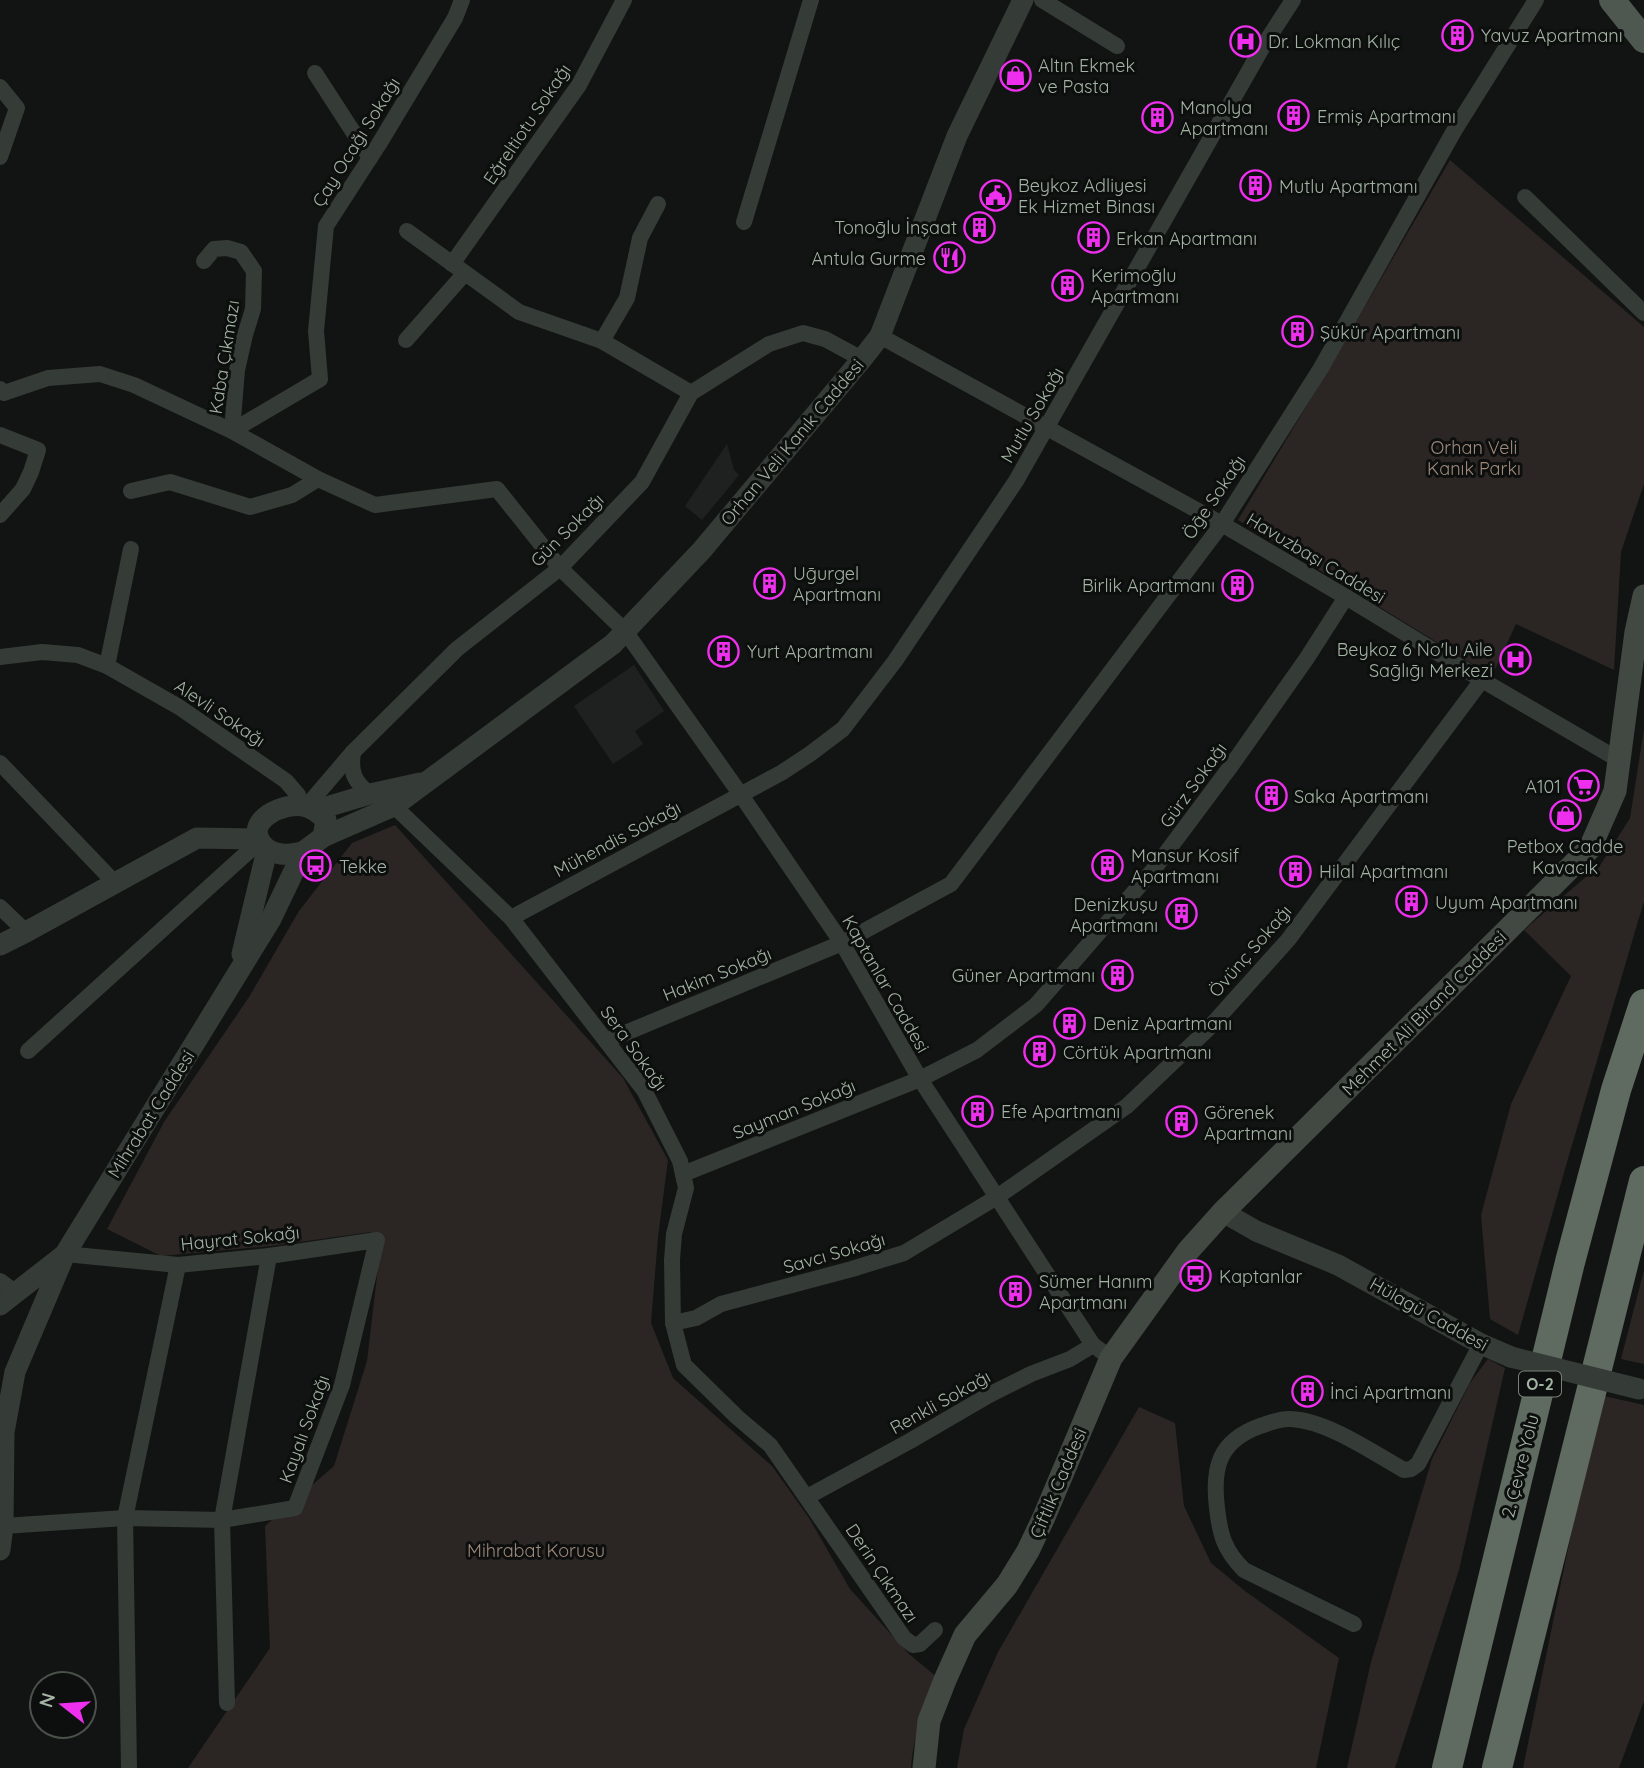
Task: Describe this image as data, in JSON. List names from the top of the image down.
{
  "streets": {
    "highway": ["O-2", "2. Çevre Yolu"],
    "main road": ["Mehmet Ali Birand Caddesi", "Çiftlik Caddesi"],
    "street": [
      "Eğreltiotu Sokağı",
      "Çay Ocağı Sokağı",
      "Kaba Çıkmazı",
      "Mutlu Sokağı",
      "Orhan Veli Kanık Caddesi",
      "Öḡe Sokağı",
      "Gün Sokağı",
      "Havuzbaşı Caddesi",
      "Alevli Sokağı",
      "Gürz Sokağı",
      "Mühendis Sokağı",
      "Övünç Sokağı",
      "Hakim Sokağı",
      "Kaptanlar Caddesi",
      "Sera Sokağı",
      "Sayman Sokağı",
      "Mihrabat Caddesi",
      "Hayrat Sokağı",
      "Savcı Sokağı",
      "Hülagü Caddesi",
      "Renkli Sokağı",
      "Kayalı Sokağı",
      "Derin Çıkmazı"
    ]
  },
  "crossings": [
    ["Çay Ocağı Sokağı", "Kaba Çıkmazı"],
    ["Mutlu Sokağı", "Havuzbaşı Caddesi"],
    ["Mutlu Sokağı", "Mühendis Sokağı"],
    ["Mutlu Sokağı", "Kaptanlar Caddesi"],
    ["Orhan Veli Kanık Caddesi", "Gün Sokağı"],
    ["Orhan Veli Kanık Caddesi", "Havuzbaşı Caddesi"],
    ["Orhan Veli Kanık Caddesi", "Alevli Sokağı"],
    ["Orhan Veli Kanık Caddesi", "Kaptanlar Caddesi"],
    ["Orhan Veli Kanık Caddesi", "Sera Sokağı"],
    ["Orhan Veli Kanık Caddesi", "Mihrabat Caddesi"],
    ["Öḡe Sokağı", "Havuzbaşı Caddesi"],
    ["Öḡe Sokağı", "Hakim Sokağı"],
    ["Öḡe Sokağı", "Kaptanlar Caddesi"],
    ["Gün Sokağı", "Alevli Sokağı"],
    ["Gün Sokağı", "Kaptanlar Caddesi"],
    ["Gün Sokağı", "Mihrabat Caddesi"],
    ["Havuzbaşı Caddesi", "Gürz Sokağı"],
    ["Havuzbaşı Caddesi", "Övünç Sokağı"],
    ["Havuzbaşı Caddesi", "Mehmet Ali Birand Caddesi"],
    ["Alevli Sokağı", "Mihrabat Caddesi"],
    ["Gürz Sokağı", "Kaptanlar Caddesi"],
    ["Gürz Sokağı", "Sayman Sokağı"],
    ["Mühendis Sokağı", "Kaptanlar Caddesi"],
    ["Mühendis Sokağı", "Sera Sokağı"],
    ["Övünç Sokağı", "Kaptanlar Caddesi"],
    ["Övünç Sokağı", "Savcı Sokağı"],
    ["Hakim Sokağı", "Kaptanlar Caddesi"],
    ["Hakim Sokağı", "Sera Sokağı"],
    ["Kaptanlar Caddesi", "Sayman Sokağı"],
    ["Kaptanlar Caddesi", "Savcı Sokağı"],
    ["Kaptanlar Caddesi", "Renkli Sokağı"],
    ["Kaptanlar Caddesi", "Çiftlik Caddesi"],
    ["Mehmet Ali Birand Caddesi", "Hülagü Caddesi"],
    ["Mehmet Ali Birand Caddesi", "Çiftlik Caddesi"],
    ["Sera Sokağı", "Sayman Sokağı"],
    ["Sera Sokağı", "Savcı Sokağı"],
    ["Sera Sokağı", "Renkli Sokağı"],
    ["Sera Sokağı", "Derin Çıkmazı"],
    ["Mihrabat Caddesi", "Hayrat Sokağı"],
    ["Hayrat Sokağı", "Kayalı Sokağı"],
    ["Hülagü Caddesi", "Çiftlik Caddesi"],
    ["Renkli Sokağı", "Çiftlik Caddesi"],
    ["Renkli Sokağı", "Derin Çıkmazı"]
  ],
  "parks": ["Orhan Veli Kanık Parkı", "Mihrabat Korusu"],
  "places": {
    "building": [
      "Yavuz Apartmanı",
      "Ermiş Apartmanı",
      "Manolya Apartmanı",
      "Mutlu Apartmanı",
      "Tonoḡlu İnşaat",
      "Erkan Apartmanı",
      "Kerimoḡlu Apartmanı",
      "Şükür Apartmanı",
      "Uḡurgel Apartmanı",
      "Birlik Apartmanı",
      "Yurt Apartmanı",
      "Saka Apartmanı",
      "Mansur Kosif Apartmanı",
      "Hilal Apartmanı",
      "Uyum Apartmanı",
      "Denizkuşu Apartmanı",
      "Güner Apartmanı",
      "Deniz Apartmanı",
      "Cörtük Apartmanı",
      "Efe Apartmanı",
      "Görenek Apartmanı",
      "Sümer Hanım Apartmanı",
      "İnci Apartmanı"
    ],
    "hospital": ["Dr. Lokman Kılıç", "Beykoz 6 No'lu Aile Saḡlıḡı Merkezi"],
    "shop": ["Altın Ekmek ve Pasta", "Petbox Cadde Kavacık"],
    "public building": ["Beykoz Adliyesi Ek Hizmet Binası"],
    "restaurant": ["Antula Gurme"],
    "supermarket": ["A101"],
    "bus stop": ["Tekke", "Kaptanlar"]
  },
  "north": "left"
}
